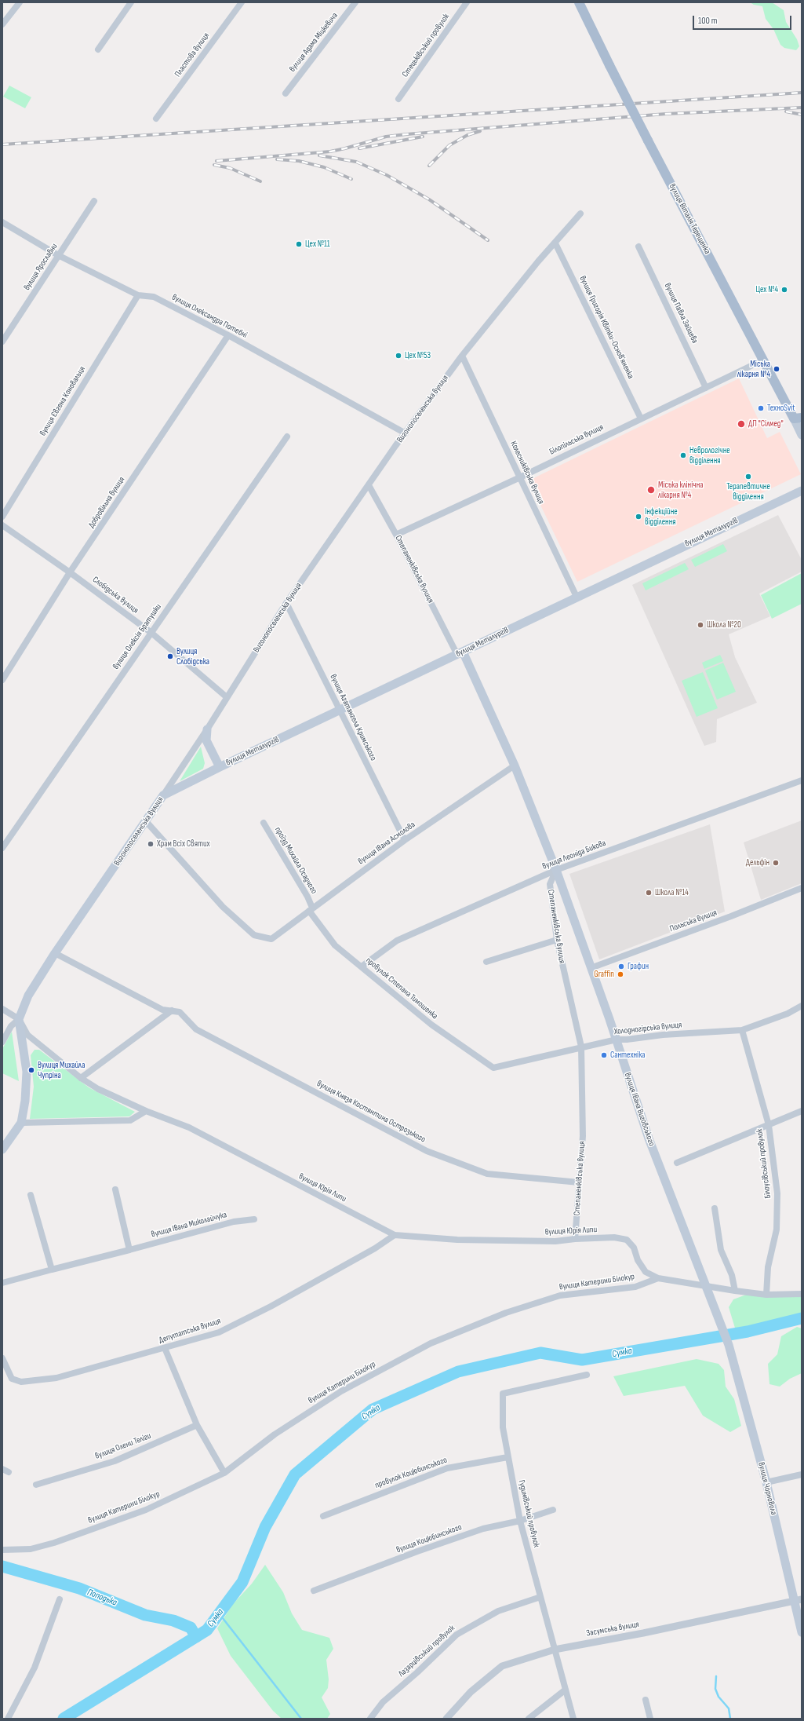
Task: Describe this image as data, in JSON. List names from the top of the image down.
{
  "streets": {
    "main road": [
      "вулиця Віталія Терещенка",
      "Вигонопоселенська вулиця",
      "вулиця Металургів",
      "Степаненківська вулиця",
      "вулиця Івана Виговського",
      "вулиця Чорновола"
    ],
    "street": [
      "вулиця Адама Міцкевича",
      "Стецьківський провулок",
      "Пластова вулиця",
      "вулиця Ярославни",
      "вулиця Павла Зайцева",
      "вулиця Олександра Потебні",
      "вулиця Григорія Квітки-Основʼяненка",
      "вулиця Євгена Коновальця",
      "Білопільська вулиця",
      "Колесниківська вулиця",
      "Добровільна вулиця",
      "Слобідська вулиця",
      "вулиця Олексія Братушки",
      "вулиця Агатангела Кримського",
      "вулиця Івана Асмолова",
      "вулиця Леоніда Бикова",
      "проїзд Михайла Осадчого",
      "Польська вулиця",
      "провулок Степана Тимошенка",
      "Холодногірська вулиця",
      "вулиця Князя Костянтина Острозького",
      "Білоусівський провулок",
      "вулиця Юрія Липи",
      "вулиця Івана Миколайчука",
      "вулиця Катерини Білокур",
      "Депутатська вулиця",
      "вулиця Олени Теліги",
      "провулок Коцюбинського",
      "Гудимівський провулок",
      "вулиця Коцюбинського",
      "Засумська вулиця",
      "Лазарцівський провулок"
    ]
  },
  "crossings": [
    ["вулиця Віталія Терещенка", "Білопільська вулиця"],
    ["вулиця Ярославни", "вулиця Олександра Потебні"],
    ["вулиця Павла Зайцева", "Білопільська вулиця"],
    ["вулиця Олександра Потебні", "вулиця Євгена Коновальця"],
    ["вулиця Олександра Потебні", "Вигонопоселенська вулиця"],
    ["вулиця Олександра Потебні", "Добровільна вулиця"],
    ["вулиця Григорія Квітки-Основʼяненка", "Вигонопоселенська вулиця"],
    ["вулиця Григорія Квітки-Основʼяненка", "Білопільська вулиця"],
    ["Вигонопоселенська вулиця", "Колесниківська вулиця"],
    ["Вигонопоселенська вулиця", "вулиця Металургів"],
    ["Вигонопоселенська вулиця", "Степаненківська вулиця"],
    ["Вигонопоселенська вулиця", "Слобідська вулиця"],
    ["Вигонопоселенська вулиця", "вулиця Агатангела Кримського"],
    ["Вигонопоселенська вулиця", "вулиця Івана Асмолова"],
    ["Вигонопоселенська вулиця", "вулиця Князя Костянтина Острозького"],
    ["Вигонопоселенська вулиця", "вулиця Юрія Липи"],
    ["Білопільська вулиця", "Колесниківська вулиця"],
    ["Білопільська вулиця", "Степаненківська вулиця"],
    ["Колесниківська вулиця", "вулиця Металургів"],
    ["Добровільна вулиця", "Слобідська вулиця"],
    ["вулиця Металургів", "Степаненківська вулиця"],
    ["вулиця Металургів", "вулиця Агатангела Кримського"],
    ["Степаненківська вулиця", "вулиця Івана Асмолова"],
    ["Степаненківська вулиця", "вулиця Леоніда Бикова"],
    ["Степаненківська вулиця", "Холодногірська вулиця"],
    ["Степаненківська вулиця", "вулиця Івана Виговського"],
    ["Степаненківська вулиця", "вулиця Князя Костянтина Острозького"],
    ["Степаненківська вулиця", "вулиця Юрія Липи"],
    ["Слобідська вулиця", "вулиця Олексія Братушки"],
    ["вулиця Агатангела Кримського", "вулиця Івана Асмолова"],
    ["вулиця Івана Асмолова", "проїзд Михайла Осадчого"],
    ["вулиця Івана Асмолова", "провулок Степана Тимошенка"],
    ["вулиця Леоніда Бикова", "провулок Степана Тимошенка"],
    ["вулиця Леоніда Бикова", "вулиця Івана Виговського"],
    ["проїзд Михайла Осадчого", "провулок Степана Тимошенка"],
    ["Польська вулиця", "вулиця Івана Виговського"],
    ["провулок Степана Тимошенка", "Холодногірська вулиця"],
    ["Холодногірська вулиця", "вулиця Івана Виговського"],
    ["Холодногірська вулиця", "Білоусівський провулок"],
    ["вулиця Івана Виговського", "вулиця Чорновола"],
    ["вулиця Юрія Липи", "вулиця Катерини Білокур"],
    ["вулиця Юрія Липи", "Депутатська вулиця"],
    ["провулок Коцюбинського", "Гудимівський провулок"],
    ["вулиця Чорновола", "Засумська вулиця"],
    ["Гудимівський провулок", "вулиця Коцюбинського"],
    ["Гудимівський провулок", "Засумська вулиця"],
    ["Гудимівський провулок", "Лазарцівський провулок"]
  ],
  "water": ["Сумка", "Попадька"],
  "places": [
    "Цех №11",
    "Цех №4",
    "Цех №53",
    "Міська лікарня №4",
    "ТехноSvit",
    "ДП \"Сілмед\"",
    "Неврологічне відділення",
    "Терапевтичне відділення",
    "Міська клінічна лікарня №4",
    "Інфекційне відділення",
    "Школа №20",
    "Вулиця Слобідська",
    "Храм Всіх Святих",
    "Дельфін",
    "Школа №14",
    "Графин",
    "Graffin",
    "Сантехніка",
    "Вулиця Михайла Чупріна"
  ],
  "scale_bar": "100 m"
}
